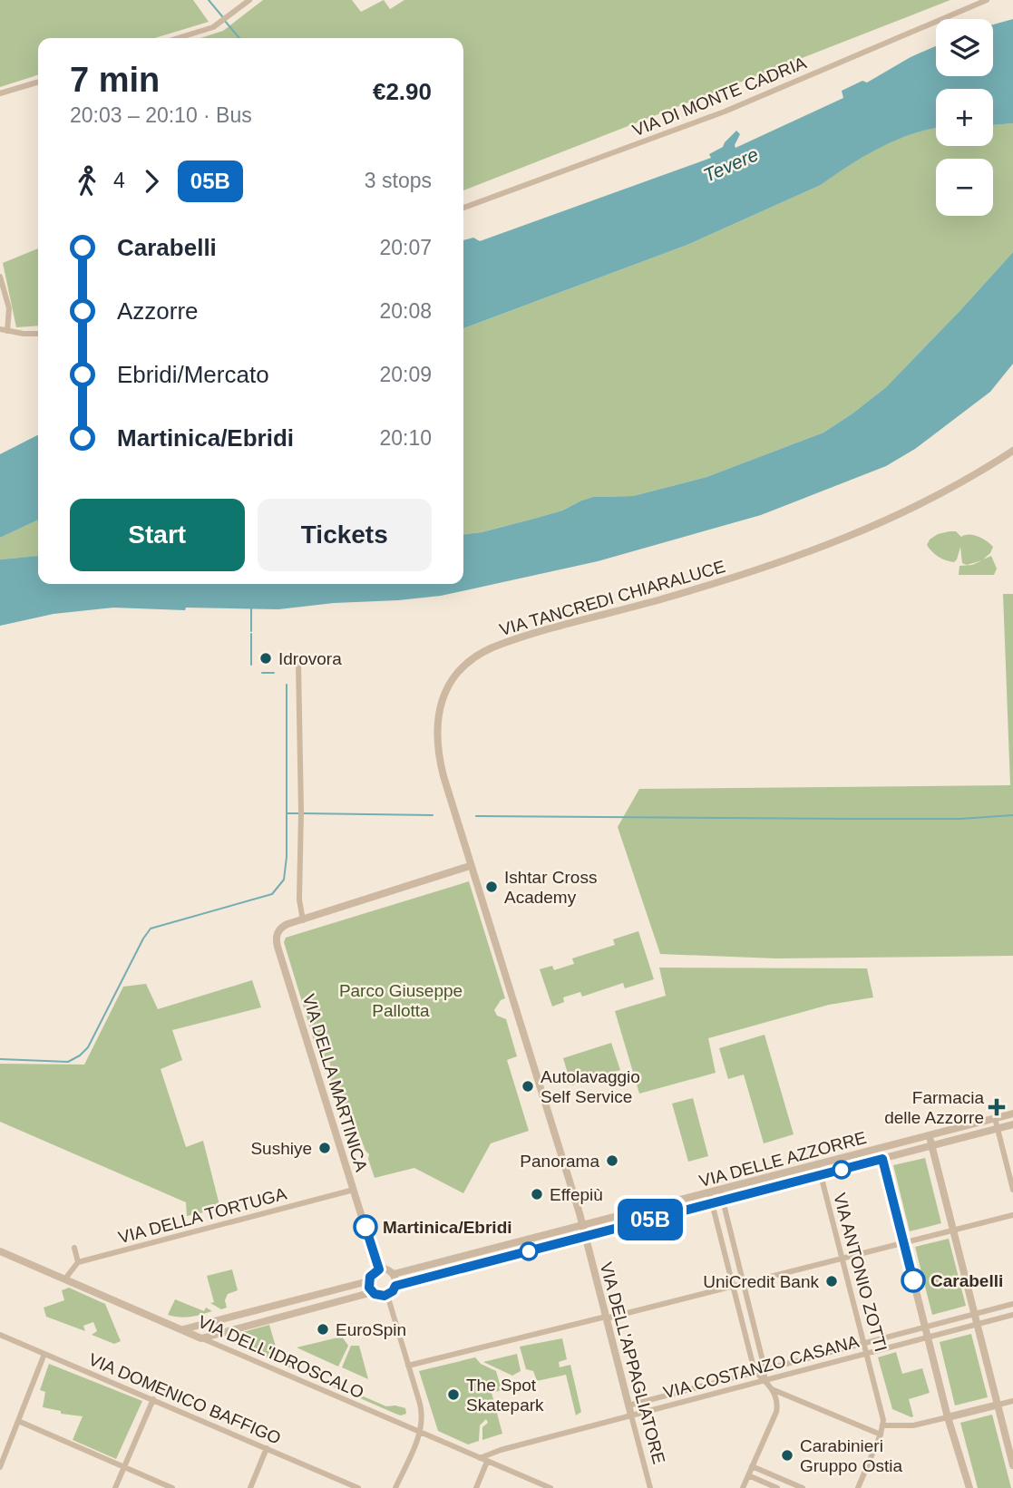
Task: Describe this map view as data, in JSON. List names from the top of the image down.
{
  "streets": {
    "street": [
      "VIA DI MONTE CADRIA",
      "VIA TANCREDI CHIARALUCE",
      "VIA DELLA MARTINICA",
      "VIA DELLE AZZORRE",
      "VIA DELLA TORTUGA",
      "VIA ANTONIO ZOTTI",
      "VIA DELL'IDROSCALO",
      "VIA DELL'APPAGLIATORE",
      "VIA COSTANZO CASANA",
      "VIA DOMENICO BAFFIGO"
    ]
  },
  "crossings": [
    ["VIA TANCREDI CHIARALUCE", "VIA DELLA MARTINICA"],
    ["VIA TANCREDI CHIARALUCE", "VIA DELL'APPAGLIATORE"],
    ["VIA DELLA MARTINICA", "VIA DELLE AZZORRE"],
    ["VIA DELLA MARTINICA", "VIA DELLA TORTUGA"],
    ["VIA DELLE AZZORRE", "VIA ANTONIO ZOTTI"],
    ["VIA DELLE AZZORRE", "VIA DELL'APPAGLIATORE"],
    ["VIA ANTONIO ZOTTI", "VIA COSTANZO CASANA"],
    ["VIA DELL'IDROSCALO", "VIA COSTANZO CASANA"],
    ["VIA DELL'APPAGLIATORE", "VIA COSTANZO CASANA"]
  ],
  "water": ["Tevere"],
  "parks": ["Parco Giuseppe Pallotta"],
  "places": {
    "other": [
      "Idrovora",
      "Ishtar Cross Academy",
      "Autolavaggio Self Service",
      "Sushiye",
      "Panorama",
      "Effepiù",
      "Martinica/Ebridi",
      "Carabelli",
      "UniCredit Bank",
      "EuroSpin",
      "The Spot Skatepark",
      "Carabinieri Gruppo Ostia"
    ],
    "health": ["Farmacia delle Azzorre"]
  },
  "lines": ["bus line 05B"],
  "page": {
    "on_map": "05B",
    "map_buttons": ["+", "−"],
    "heading": ["7 min", "20:03 – 20:10 · Bus", "€2.90"],
    "legs": ["4", "05B", "3 stops"],
    "list": [
      {
        "name": "Carabelli",
        "value": "20:07"
      },
      {
        "name": "Azzorre",
        "value": "20:08"
      },
      {
        "name": "Ebridi/Mercato",
        "value": "20:09"
      },
      {
        "name": "Martinica/Ebridi",
        "value": "20:10"
      }
    ],
    "buttons": ["Start", "Tickets"]
  }
}
